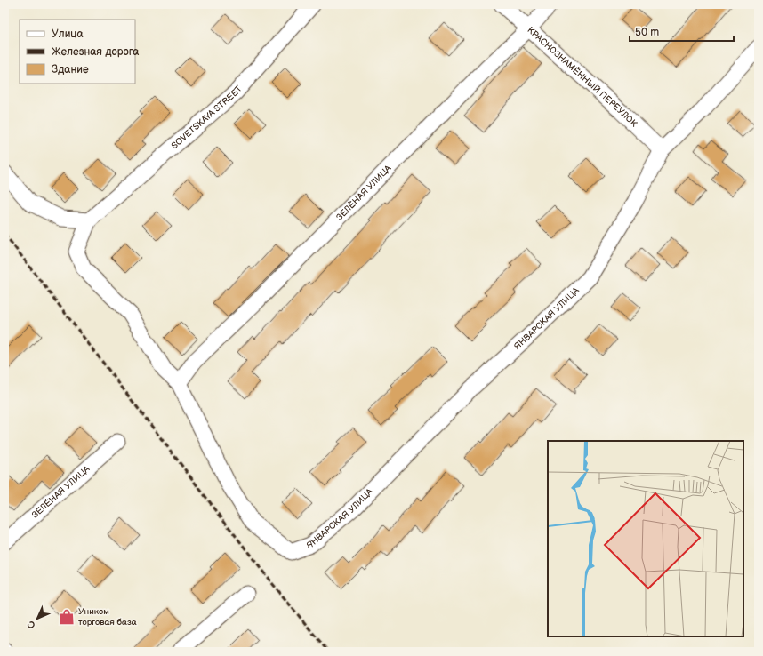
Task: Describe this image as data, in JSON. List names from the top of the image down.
{
  "streets": {
    "street": [
      "КРАСНОЗНАМЁННЫЙ ПЕРЕУЛОК",
      "SOVETSKAYA STREET",
      "ЗЕЛЁНАЯ УЛИЦА",
      "ЯНВАРСКАЯ УЛИЦА"
    ]
  },
  "crossings": [
    ["КРАСНОЗНАМЁННЫЙ ПЕРЕУЛОК", "ЗЕЛЁНАЯ УЛИЦА"],
    ["КРАСНОЗНАМЁННЫЙ ПЕРЕУЛОК", "ЯНВАРСКАЯ УЛИЦА"],
    ["ЗЕЛЁНАЯ УЛИЦА", "ЯНВАРСКАЯ УЛИЦА"]
  ],
  "places": {
    "shop": ["Уником торговая база"]
  },
  "legend": ["Улица", "Железная дорога", "Здание"],
  "scale_bar": "50 m",
  "north": "bottom left"
}
